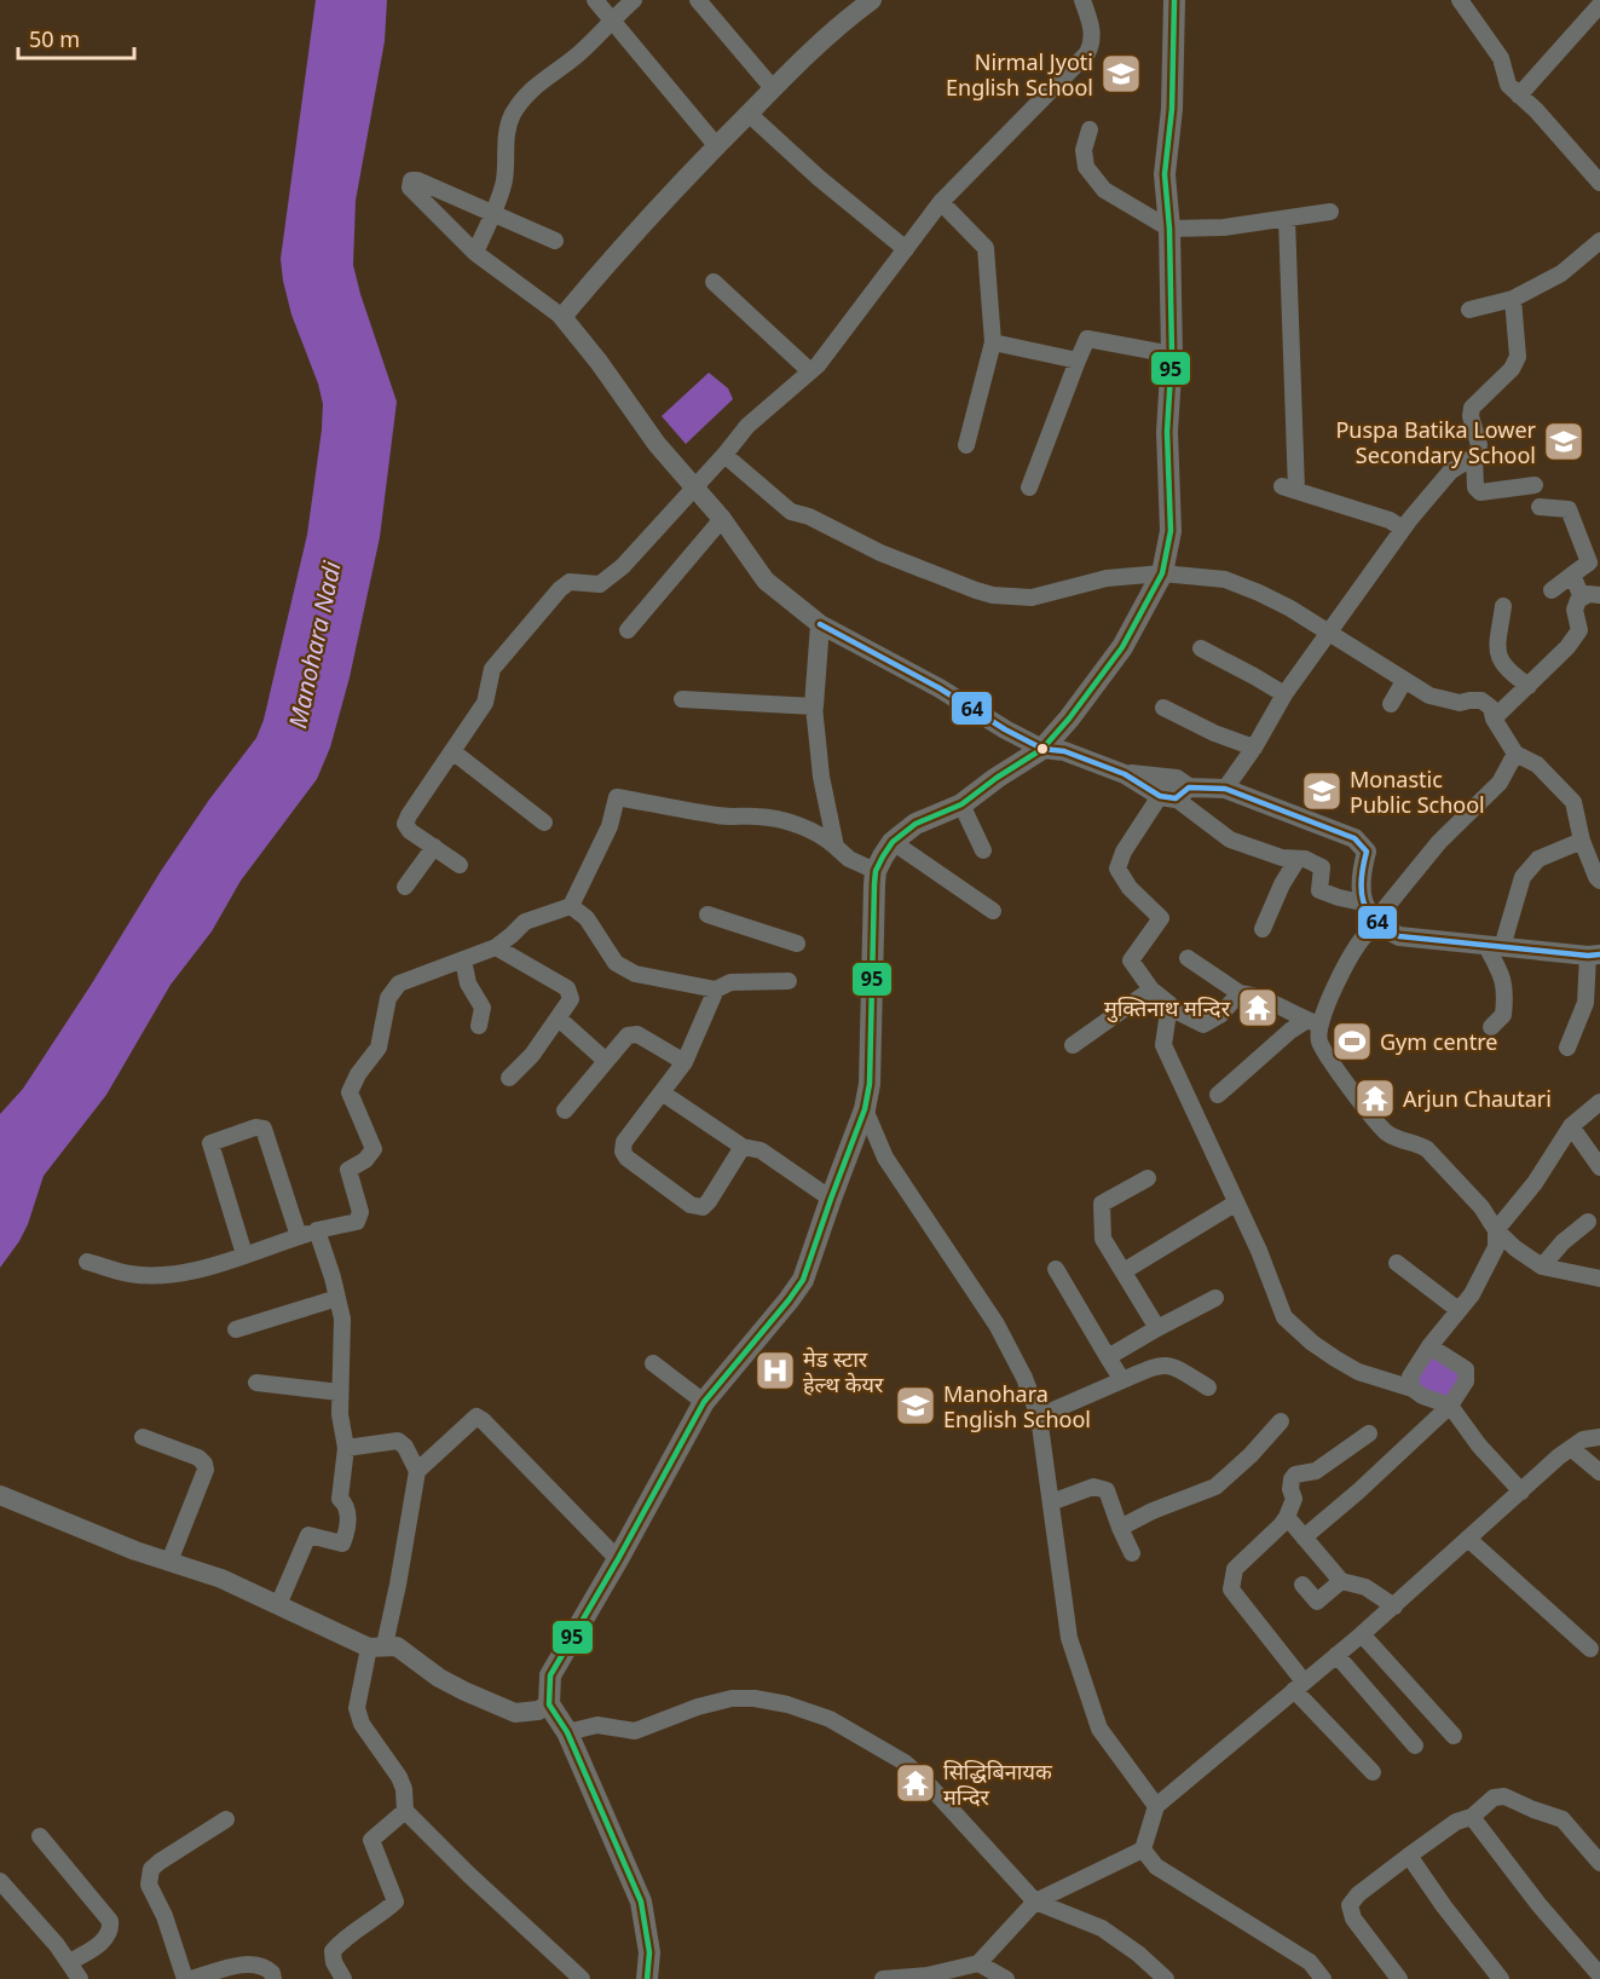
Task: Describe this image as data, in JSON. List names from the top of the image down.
{
  "water": ["Manohara Nadi"],
  "places": {
    "school or university": [
      "Nirmal Jyoti English School",
      "Puspa Batika Lower Secondary School",
      "Monastic Public School",
      "Manohara English School"
    ],
    "temple": ["मुक्तिनाथ मन्दिर", "Arjun Chautari", "सिद्धिबिनायक मन्दिर"],
    "sports": ["Gym centre"],
    "hospital": ["मेड स्टार हेल्थ केयर"]
  },
  "lines": ["transit line 95", "transit line 64"],
  "scale_bar": "50 m"
}
